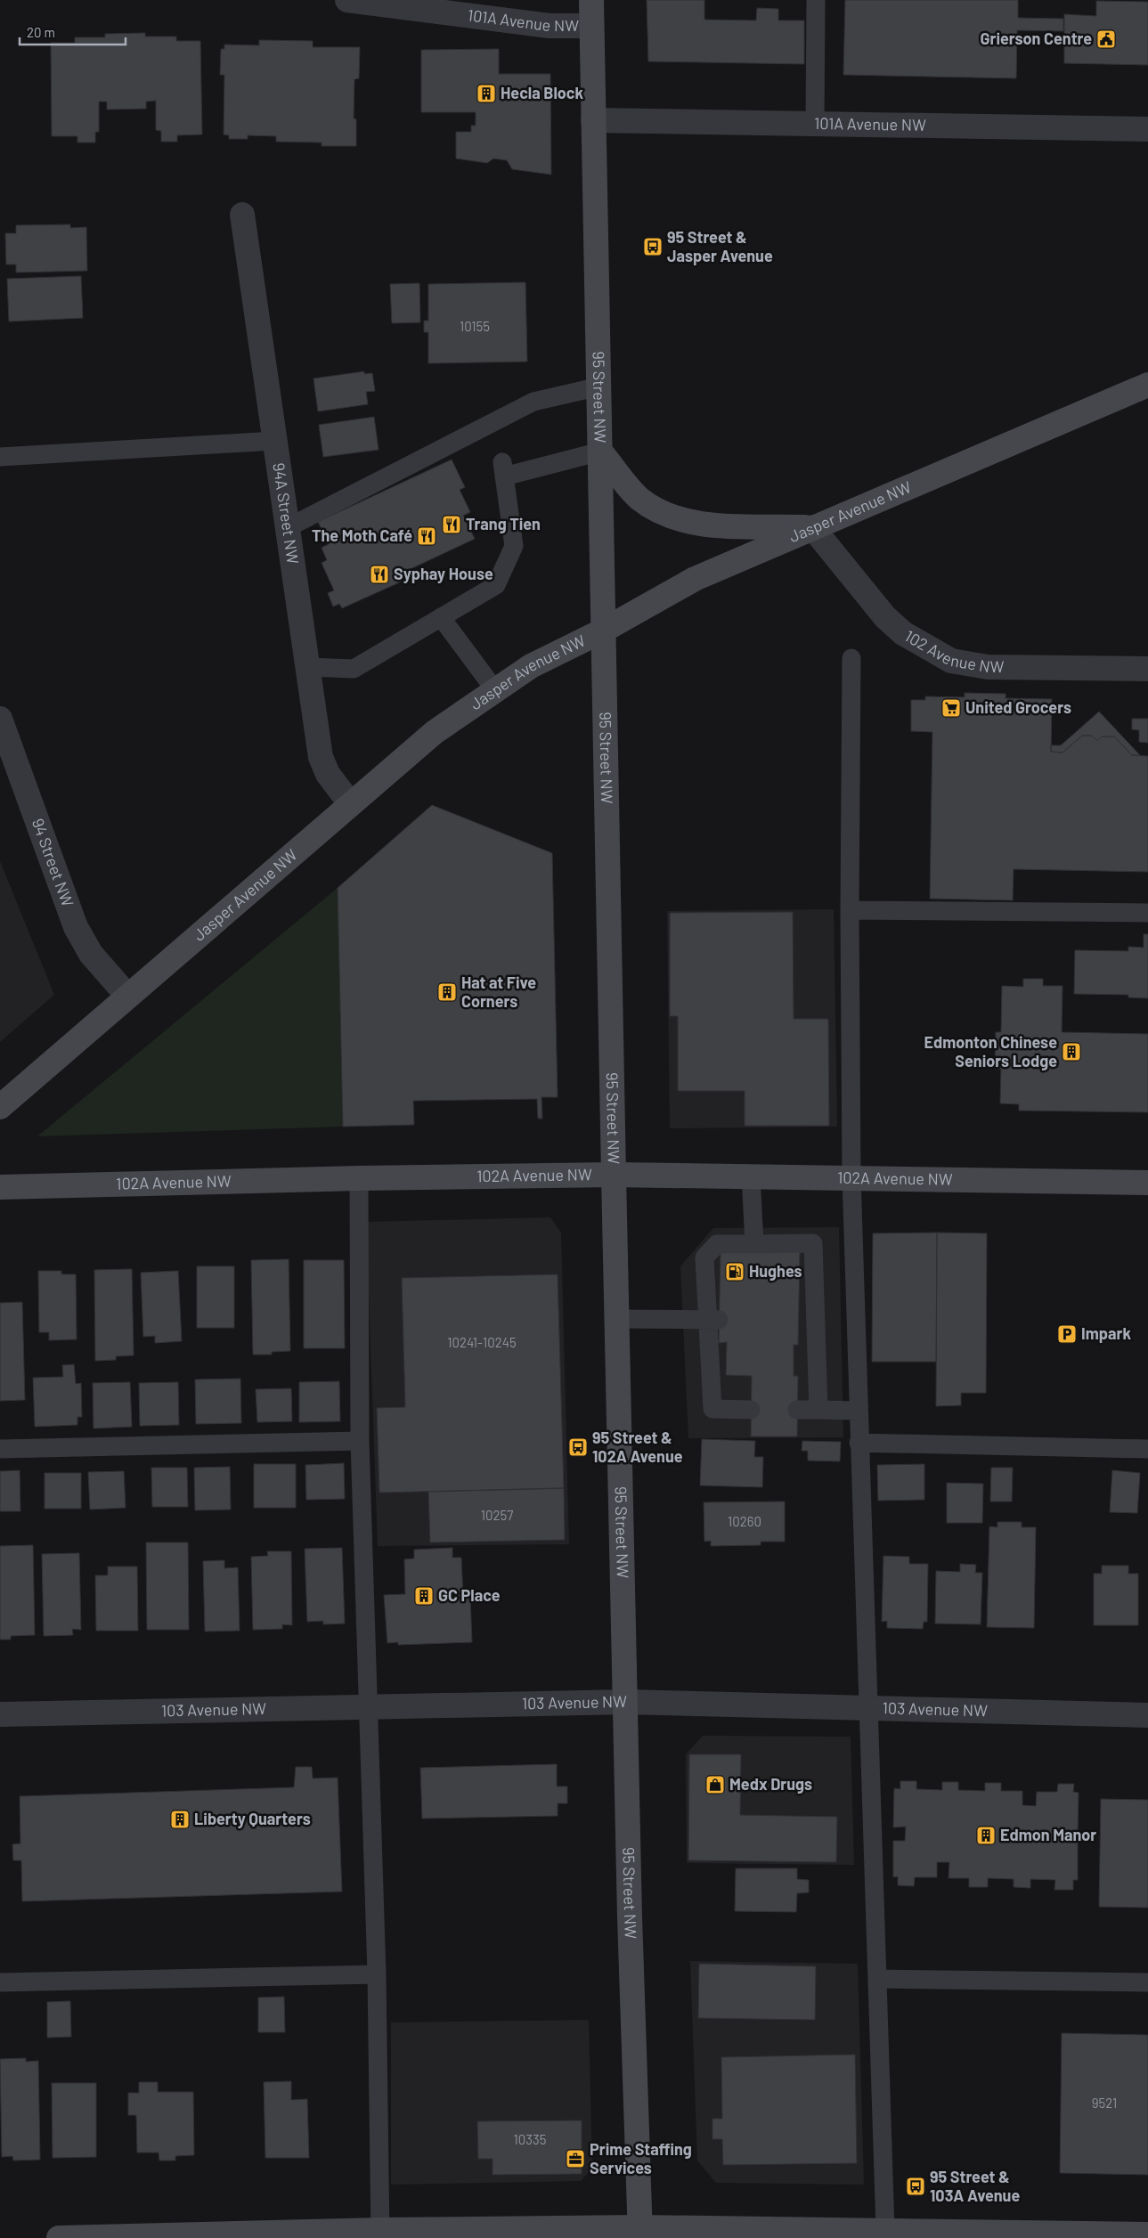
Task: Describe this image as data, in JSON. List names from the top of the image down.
{
  "streets": {
    "main road": ["95 Street NW", "Jasper Avenue NW", "102A Avenue NW"],
    "street": [
      "101A Avenue NW",
      "94A Street NW",
      "102 Avenue NW",
      "94 Street NW",
      "103 Avenue NW"
    ]
  },
  "crossings": [
    ["101A Avenue NW", "95 Street NW"],
    ["95 Street NW", "Jasper Avenue NW"],
    ["95 Street NW", "102A Avenue NW"],
    ["95 Street NW", "103 Avenue NW"],
    ["Jasper Avenue NW", "94A Street NW"],
    ["Jasper Avenue NW", "102 Avenue NW"],
    ["Jasper Avenue NW", "94 Street NW"]
  ],
  "places": {
    "public building": ["Grierson Centre"],
    "building": [
      "Hecla Block",
      "Hat at Five Corners",
      "Edmonton Chinese Seniors Lodge",
      "GC Place",
      "Liberty Quarters",
      "Edmon Manor"
    ],
    "bus stop": ["95 Street & Jasper Avenue", "95 Street & 102A Avenue", "95 Street & 103A Avenue"],
    "restaurant": ["Trang Tien", "The Moth Café", "Syphay House"],
    "supermarket": ["United Grocers"],
    "fuel station": ["Hughes"],
    "parking": ["Impark"],
    "shop": ["Medx Drugs"],
    "office": ["Prime Staffing Services"]
  },
  "house_numbers": [
    "10155",
    "10241-10245",
    "10257",
    "10260",
    "9521",
    "10335"
  ],
  "scale_bar": "20 m"
}
